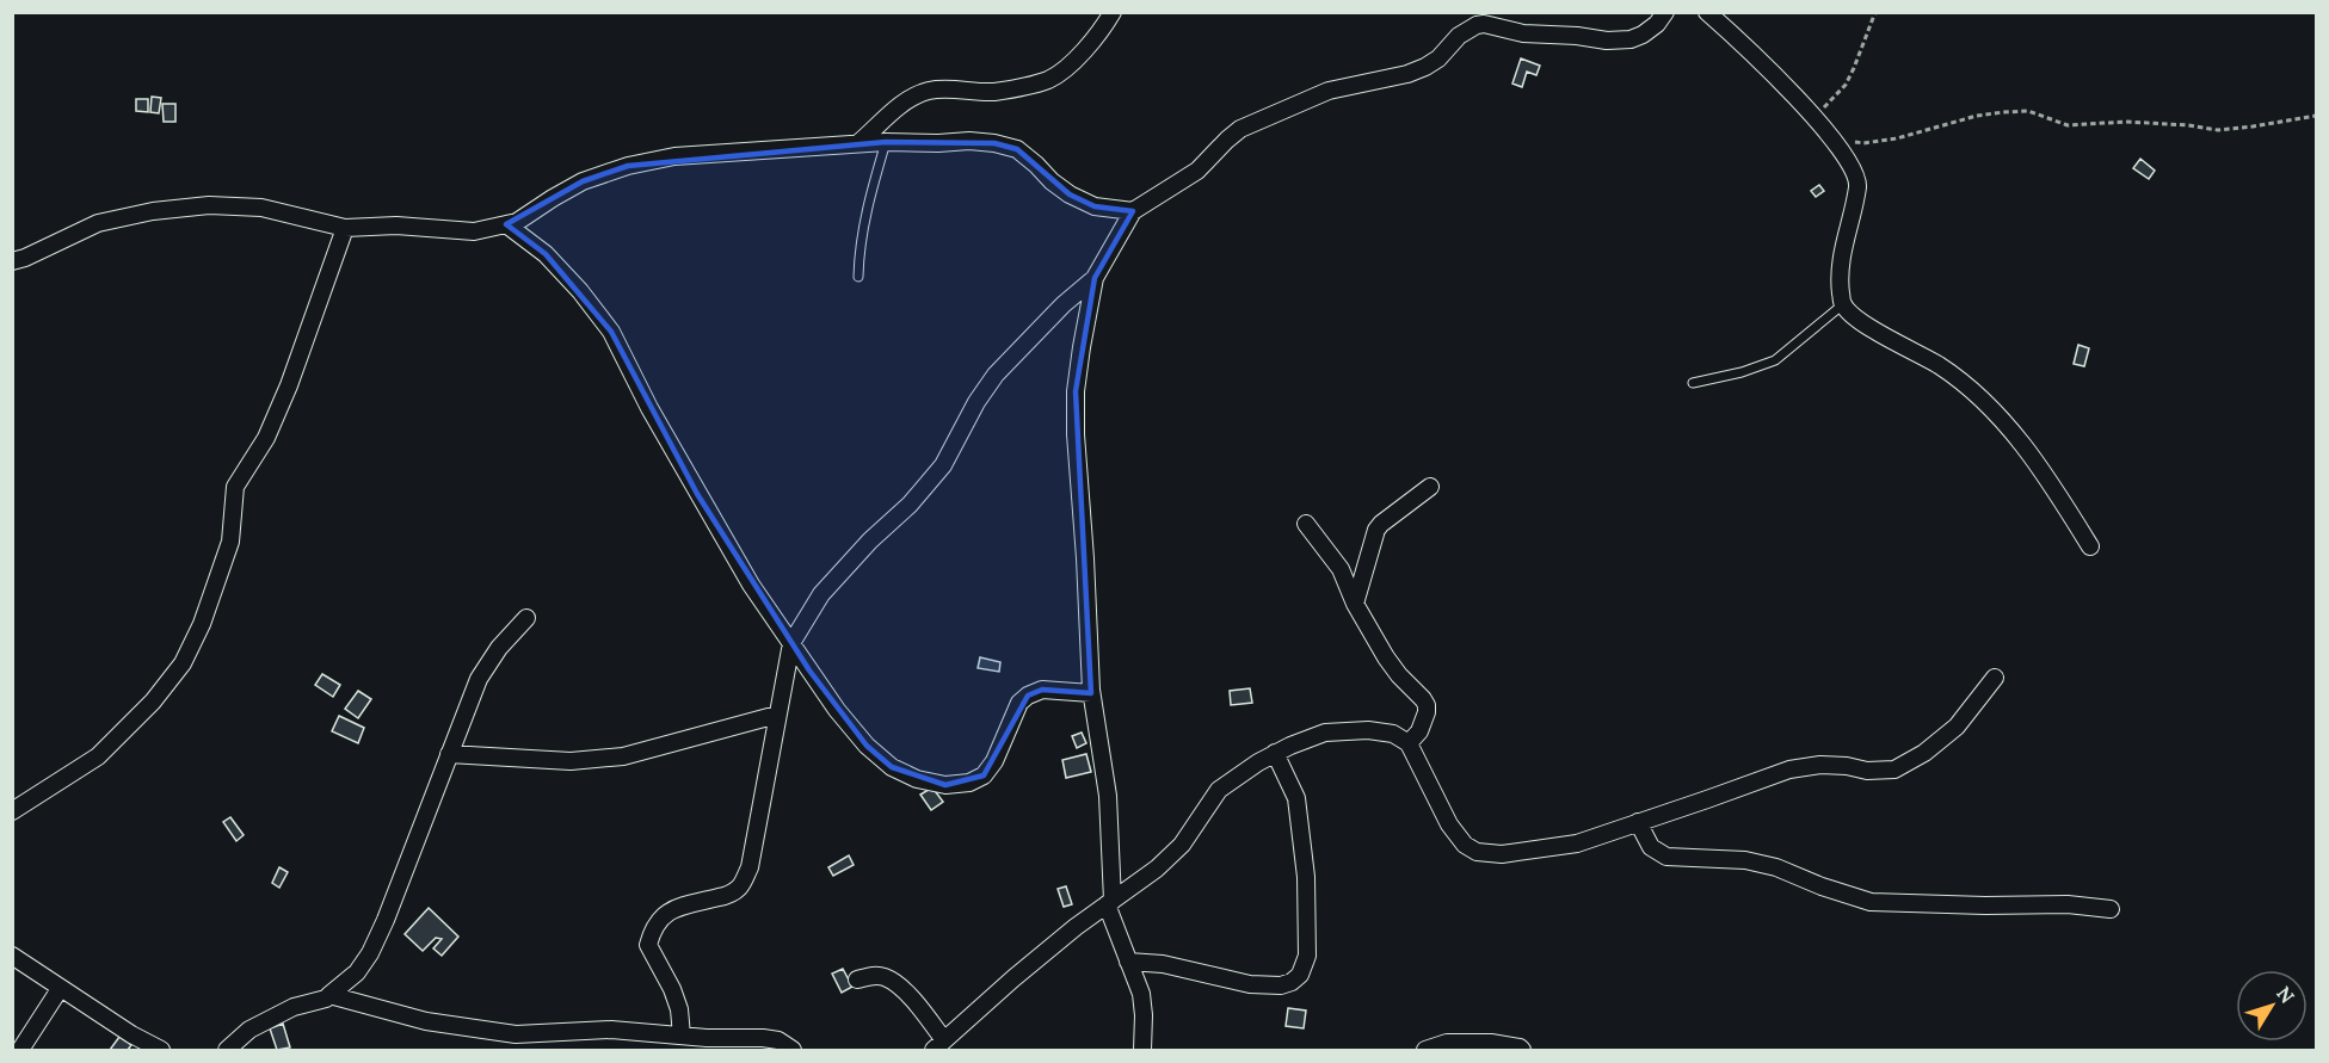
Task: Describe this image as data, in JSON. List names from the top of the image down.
{
  "north": "top right"
}
